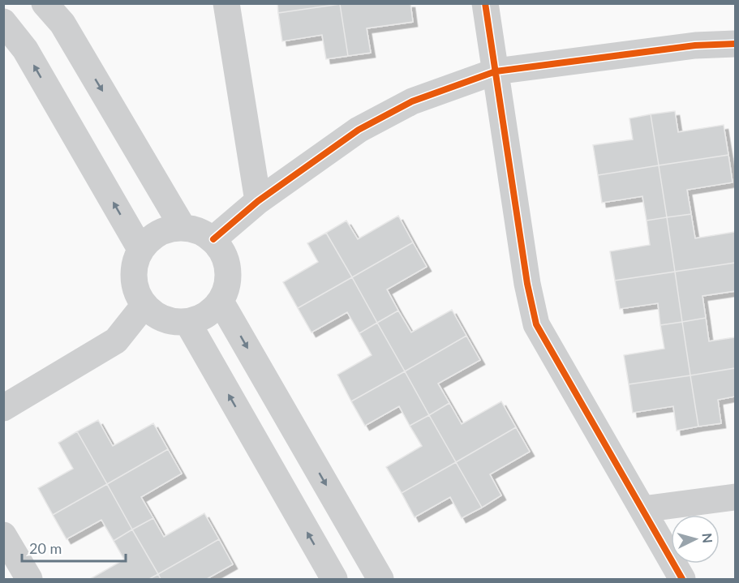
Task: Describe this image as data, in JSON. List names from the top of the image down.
{
  "scale_bar": "20 m",
  "north": "right"
}
